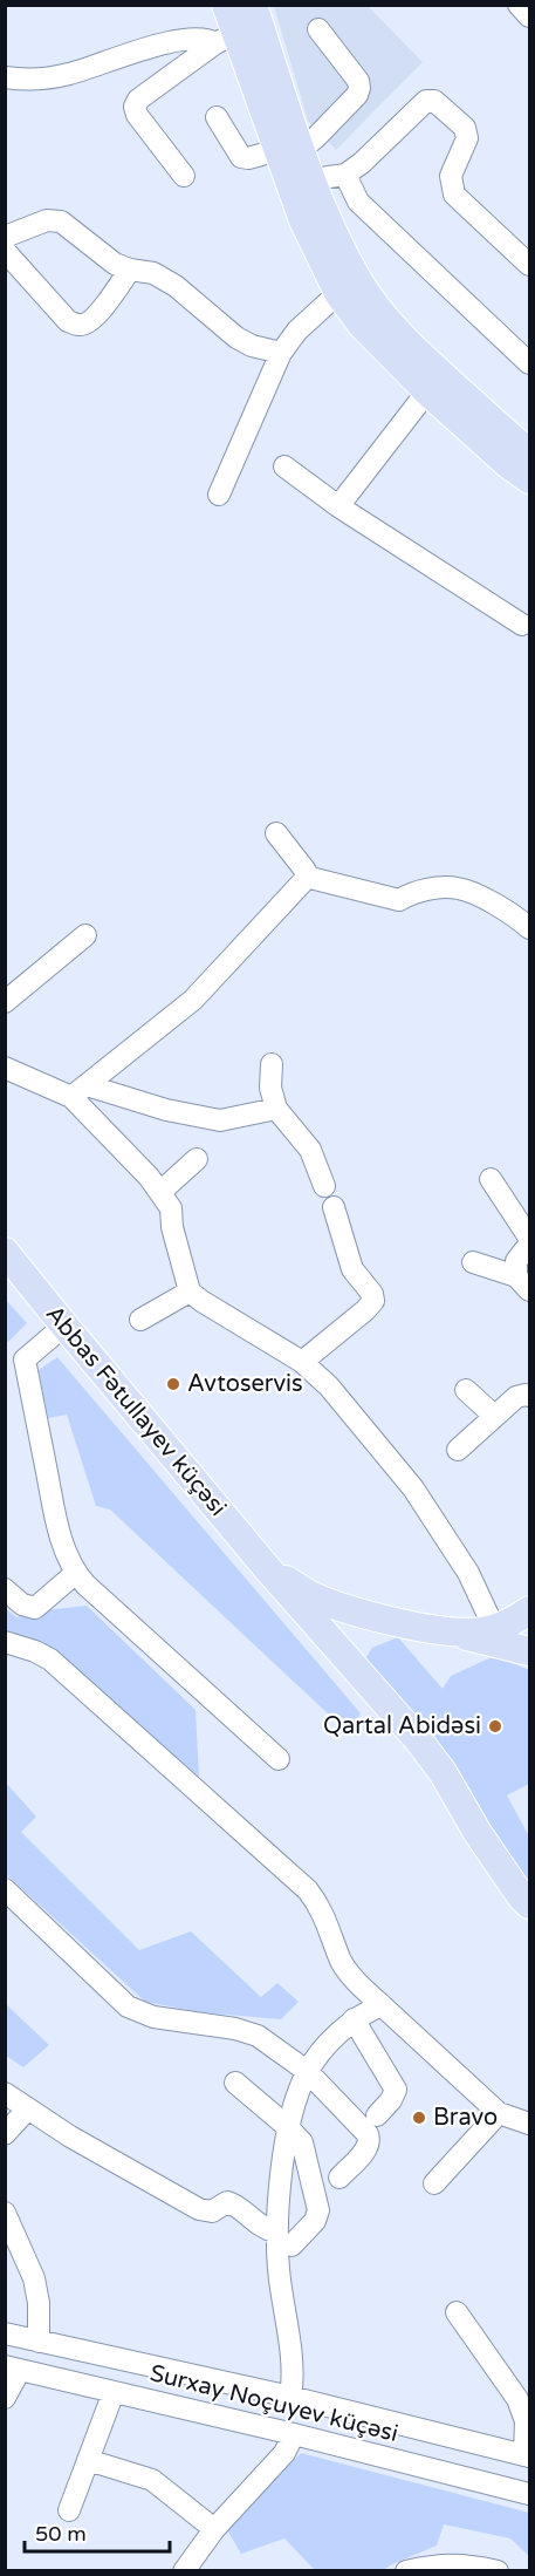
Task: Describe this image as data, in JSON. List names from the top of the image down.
{
  "streets": {
    "main road": ["Abbas Fətullayev küçəsi"],
    "street": ["Surxay Noçuyev küçəsi"]
  },
  "places": ["Avtoservis", "Qartal Abidəsi", "Bravo"],
  "scale_bar": "50 m"
}
